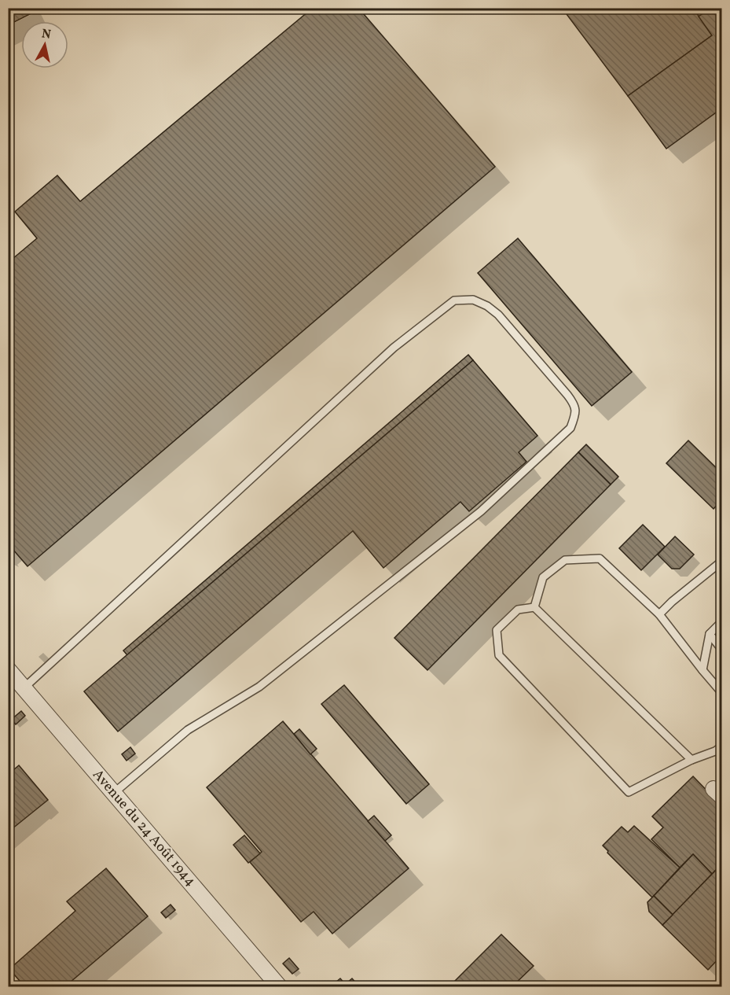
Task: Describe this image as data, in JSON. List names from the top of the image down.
{
  "streets": {
    "street": ["Avenue du 24 Août 1944"]
  },
  "north": "top"
}
